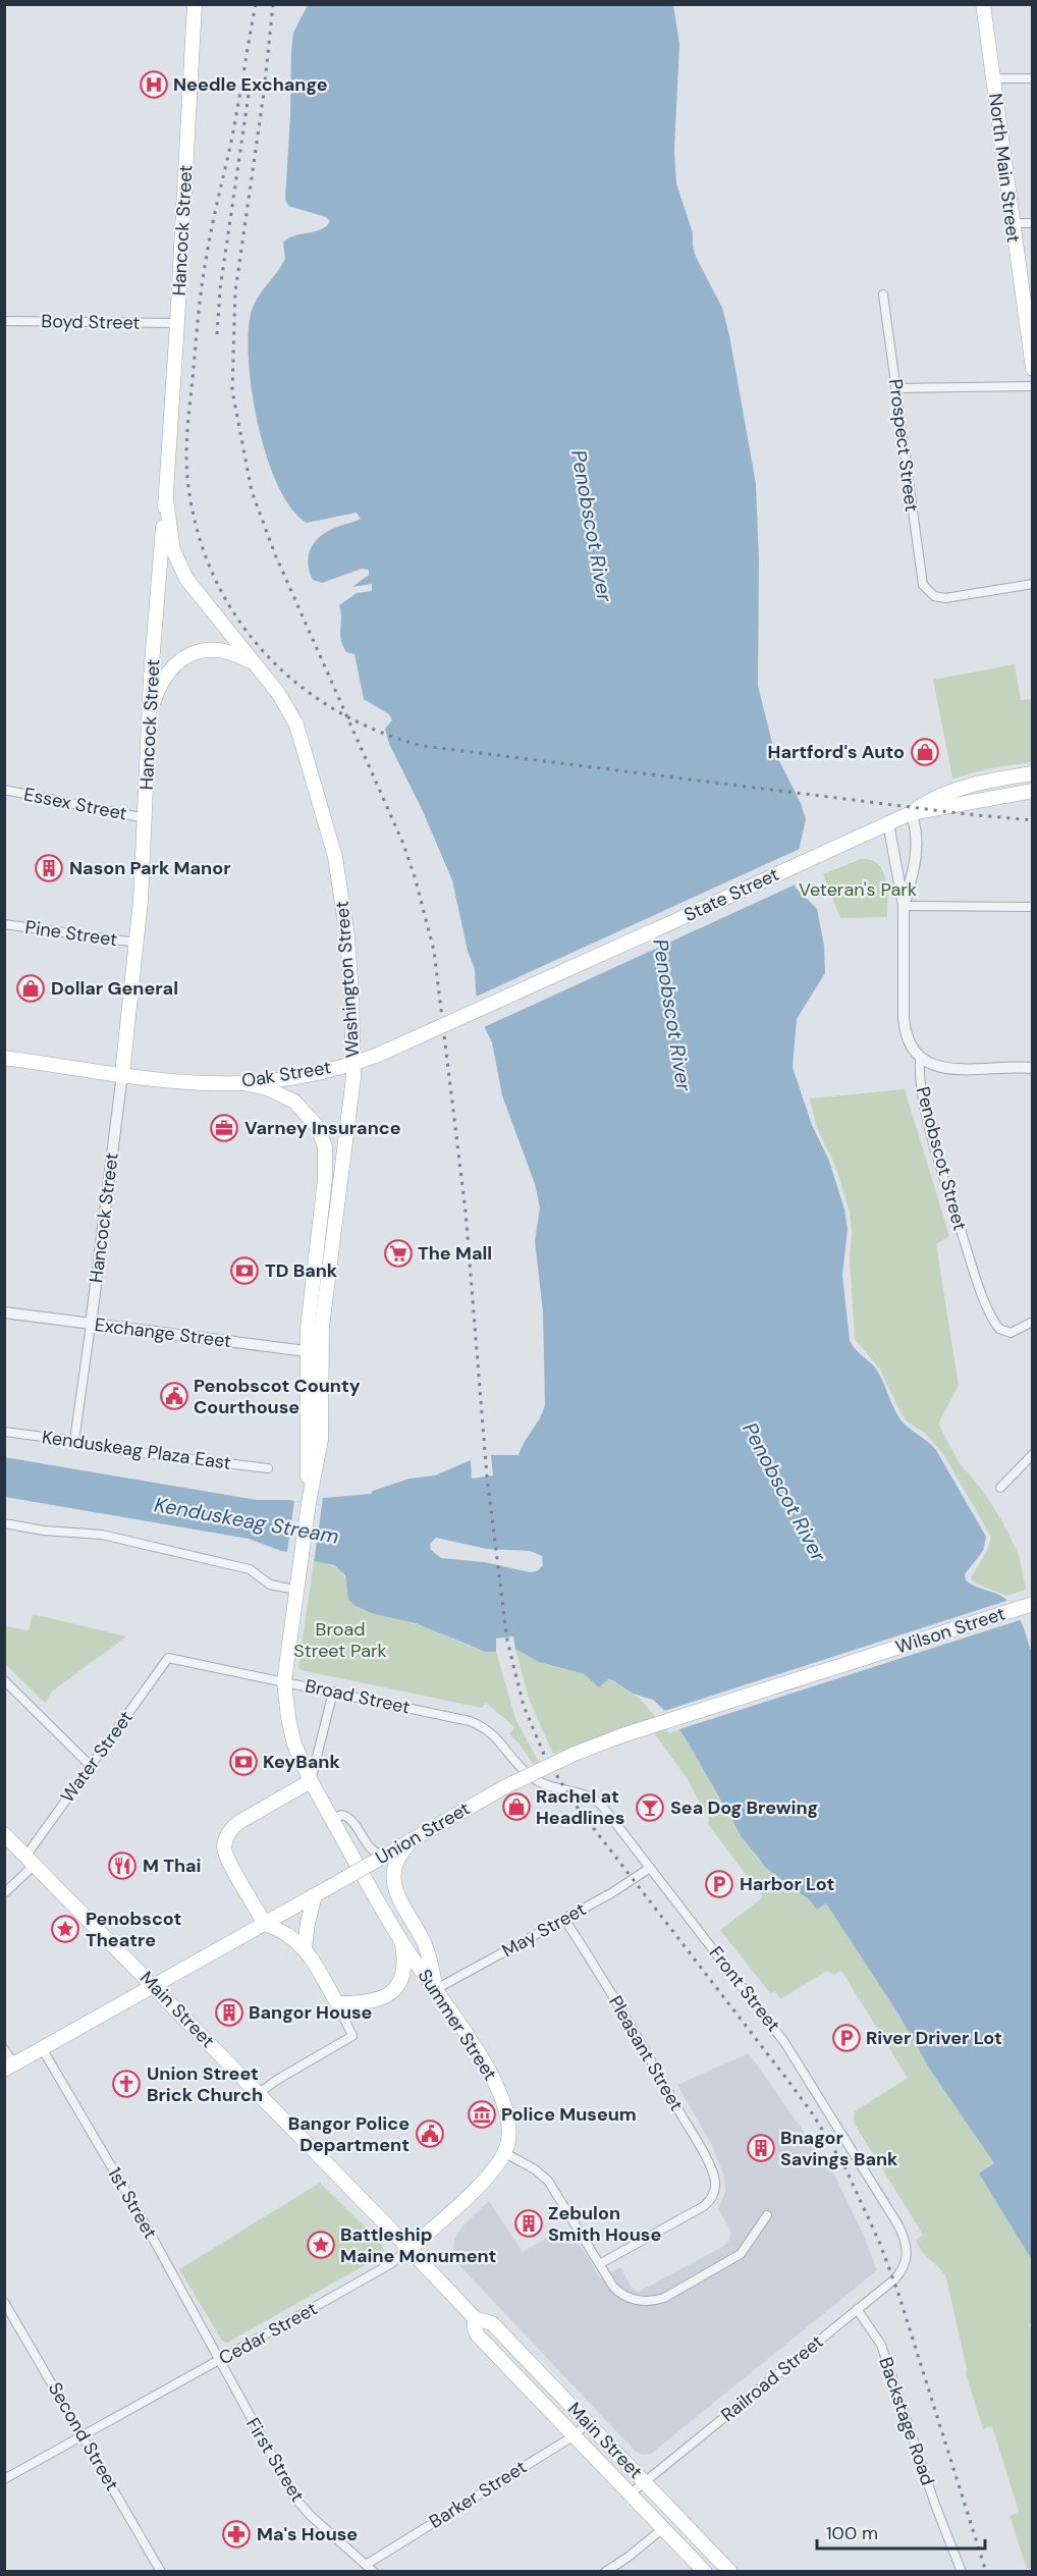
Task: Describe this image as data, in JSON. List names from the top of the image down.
{
  "streets": {
    "main road": [
      "North Main Street",
      "Hancock Street",
      "State Street",
      "Washington Street",
      "Oak Street",
      "Wilson Street",
      "Union Street",
      "Main Street",
      "Summer Street",
      "Cedar Street"
    ],
    "street": [
      "Boyd Street",
      "Prospect Street",
      "Essex Street",
      "Pine Street",
      "Penobscot Street",
      "Exchange Street",
      "Kenduskeag Plaza East",
      "Broad Street",
      "Water Street",
      "May Street",
      "Front Street",
      "Pleasant Street",
      "1st Street",
      "Railroad Street",
      "Backstage Road",
      "Second Street",
      "First Street",
      "Barker Street"
    ]
  },
  "crossings": [
    ["Hancock Street", "Boyd Street"],
    ["Hancock Street", "Essex Street"],
    ["Hancock Street", "Pine Street"],
    ["Hancock Street", "Washington Street"],
    ["Hancock Street", "Oak Street"],
    ["Hancock Street", "Exchange Street"],
    ["Hancock Street", "Kenduskeag Plaza East"],
    ["State Street", "Oak Street"],
    ["Washington Street", "Oak Street"],
    ["Washington Street", "Exchange Street"],
    ["Washington Street", "Broad Street"],
    ["Washington Street", "Summer Street"],
    ["Wilson Street", "Union Street"],
    ["Broad Street", "Water Street"],
    ["Broad Street", "Front Street"],
    ["Water Street", "Main Street"],
    ["Union Street", "Main Street"],
    ["Union Street", "1st Street"],
    ["May Street", "Front Street"],
    ["May Street", "Summer Street"],
    ["May Street", "Pleasant Street"],
    ["Front Street", "Railroad Street"],
    ["Main Street", "Cedar Street"],
    ["Main Street", "Railroad Street"],
    ["Main Street", "Barker Street"],
    ["Summer Street", "Cedar Street"],
    ["1st Street", "Cedar Street"],
    ["1st Street", "First Street"],
    ["Cedar Street", "Second Street"],
    ["Cedar Street", "First Street"],
    ["Railroad Street", "Backstage Road"],
    ["First Street", "Barker Street"]
  ],
  "water": ["Penobscot River", "Kenduskeag Stream"],
  "parks": ["Veteran's Park", "Broad Street Park"],
  "places": {
    "hospital": ["Needle Exchange"],
    "shop": ["Hartford's Auto", "Dollar General", "Rachel at Headlines"],
    "building": [
      "Nason Park Manor",
      "Bangor House",
      "Bnagor Savings Bank",
      "Zebulon Smith House"
    ],
    "office": ["Varney Insurance"],
    "supermarket": ["The Mall"],
    "bank": ["TD Bank", "KeyBank"],
    "public building": ["Penobscot County Courthouse", "Bangor Police Department"],
    "bar": ["Sea Dog Brewing"],
    "restaurant": ["M Thai"],
    "parking": ["Harbor Lot", "River Driver Lot"],
    "place": ["Penobscot Theatre", "Battleship Maine Monument"],
    "church": ["Union Street Brick Church"],
    "museum": ["Police Museum"],
    "pharmacy": ["Ma's House"]
  },
  "scale_bar": "100 m"
}
